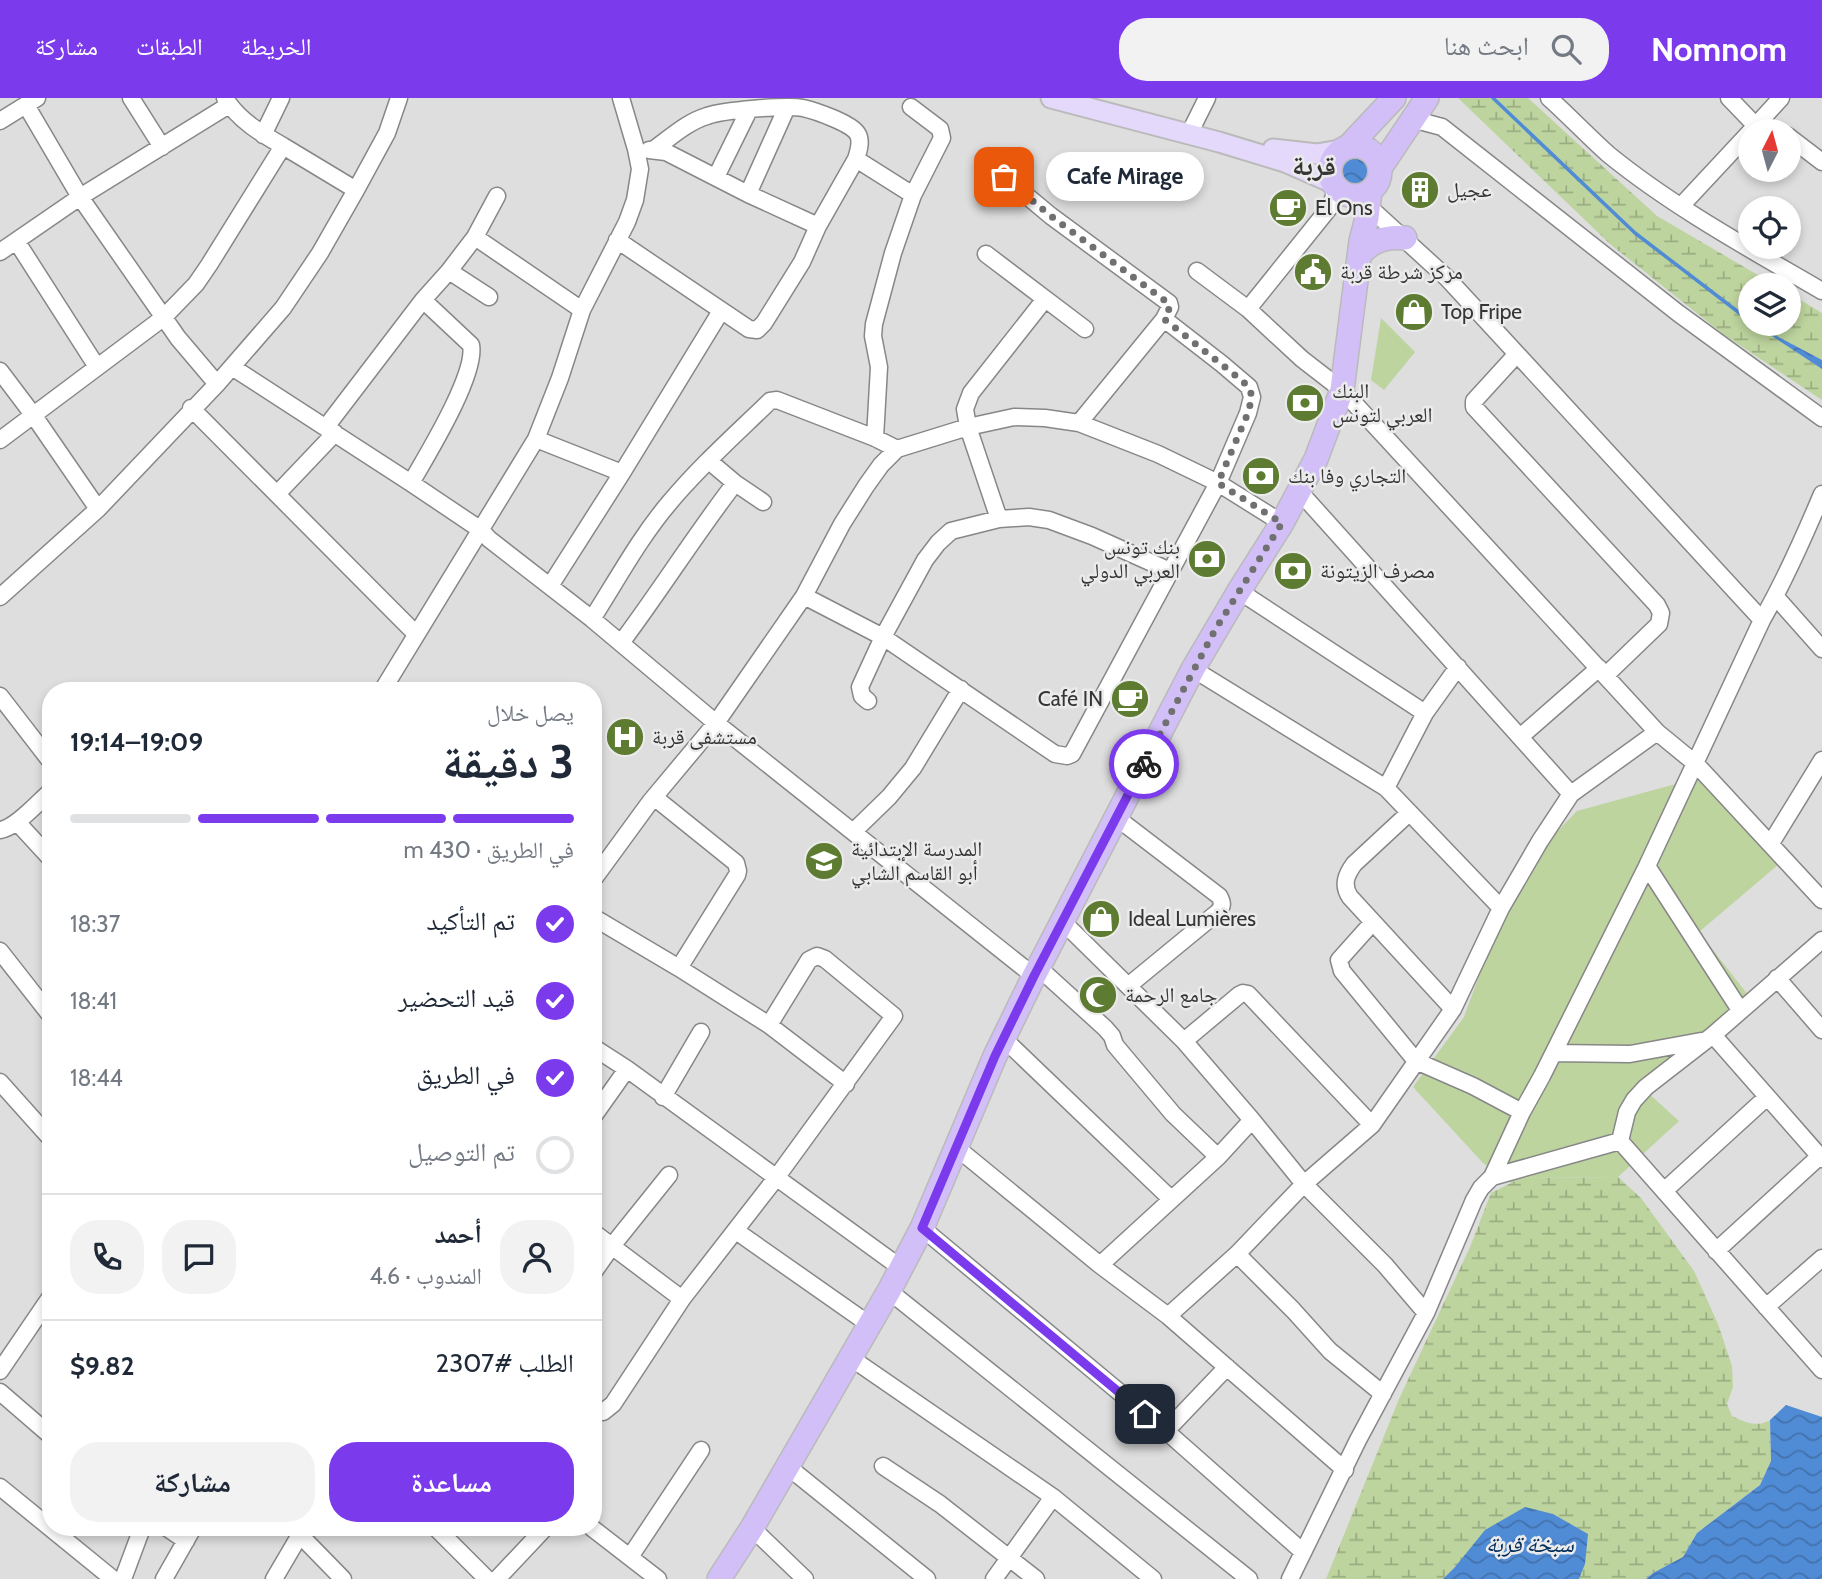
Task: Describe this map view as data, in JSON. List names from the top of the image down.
{
  "districts": ["قربة"],
  "water": ["سبخة قربة"],
  "places": {
    "other": ["Cafe Mirage"],
    "building": ["عجيل"],
    "cafe": ["El Ons", "Café IN"],
    "public building": ["مركز شرطة قربة"],
    "shop": ["Top Fripe", "Ideal Lumières"],
    "bank": [
      "البنك العربي لتونس",
      "التجاري وفا بنك",
      "بنك تونس العربي الدولي",
      "مصرف الزيتونة"
    ],
    "hospital": ["مستشفى قربة"],
    "school or university": ["المدرسة الإبتدائية أبو القاسم الشابي"],
    "mosque": ["جامع الرحمة"]
  },
  "north": "top",
  "page": {
    "header": "Nomnom",
    "search": "ابحث هنا",
    "nav": ["الخريطة", "الطبقات", "مشاركة"],
    "bubble": "Cafe Mirage",
    "heading": ["3 دقيقة", "يصل خلال", "19:09–19:14"],
    "panel": [
      "أحمد",
      "المندوب · 4.6",
      "الطلب #2307",
      "$9.82"
    ],
    "bar": "في الطريق · 430 m",
    "list": [
      ["تم التأكيد", "18:37"],
      ["قيد التحضير", "18:41"],
      ["في الطريق", "18:44"],
      "تم التوصيل"
    ],
    "buttons": ["مساعدة", "مشاركة"]
  }
}
